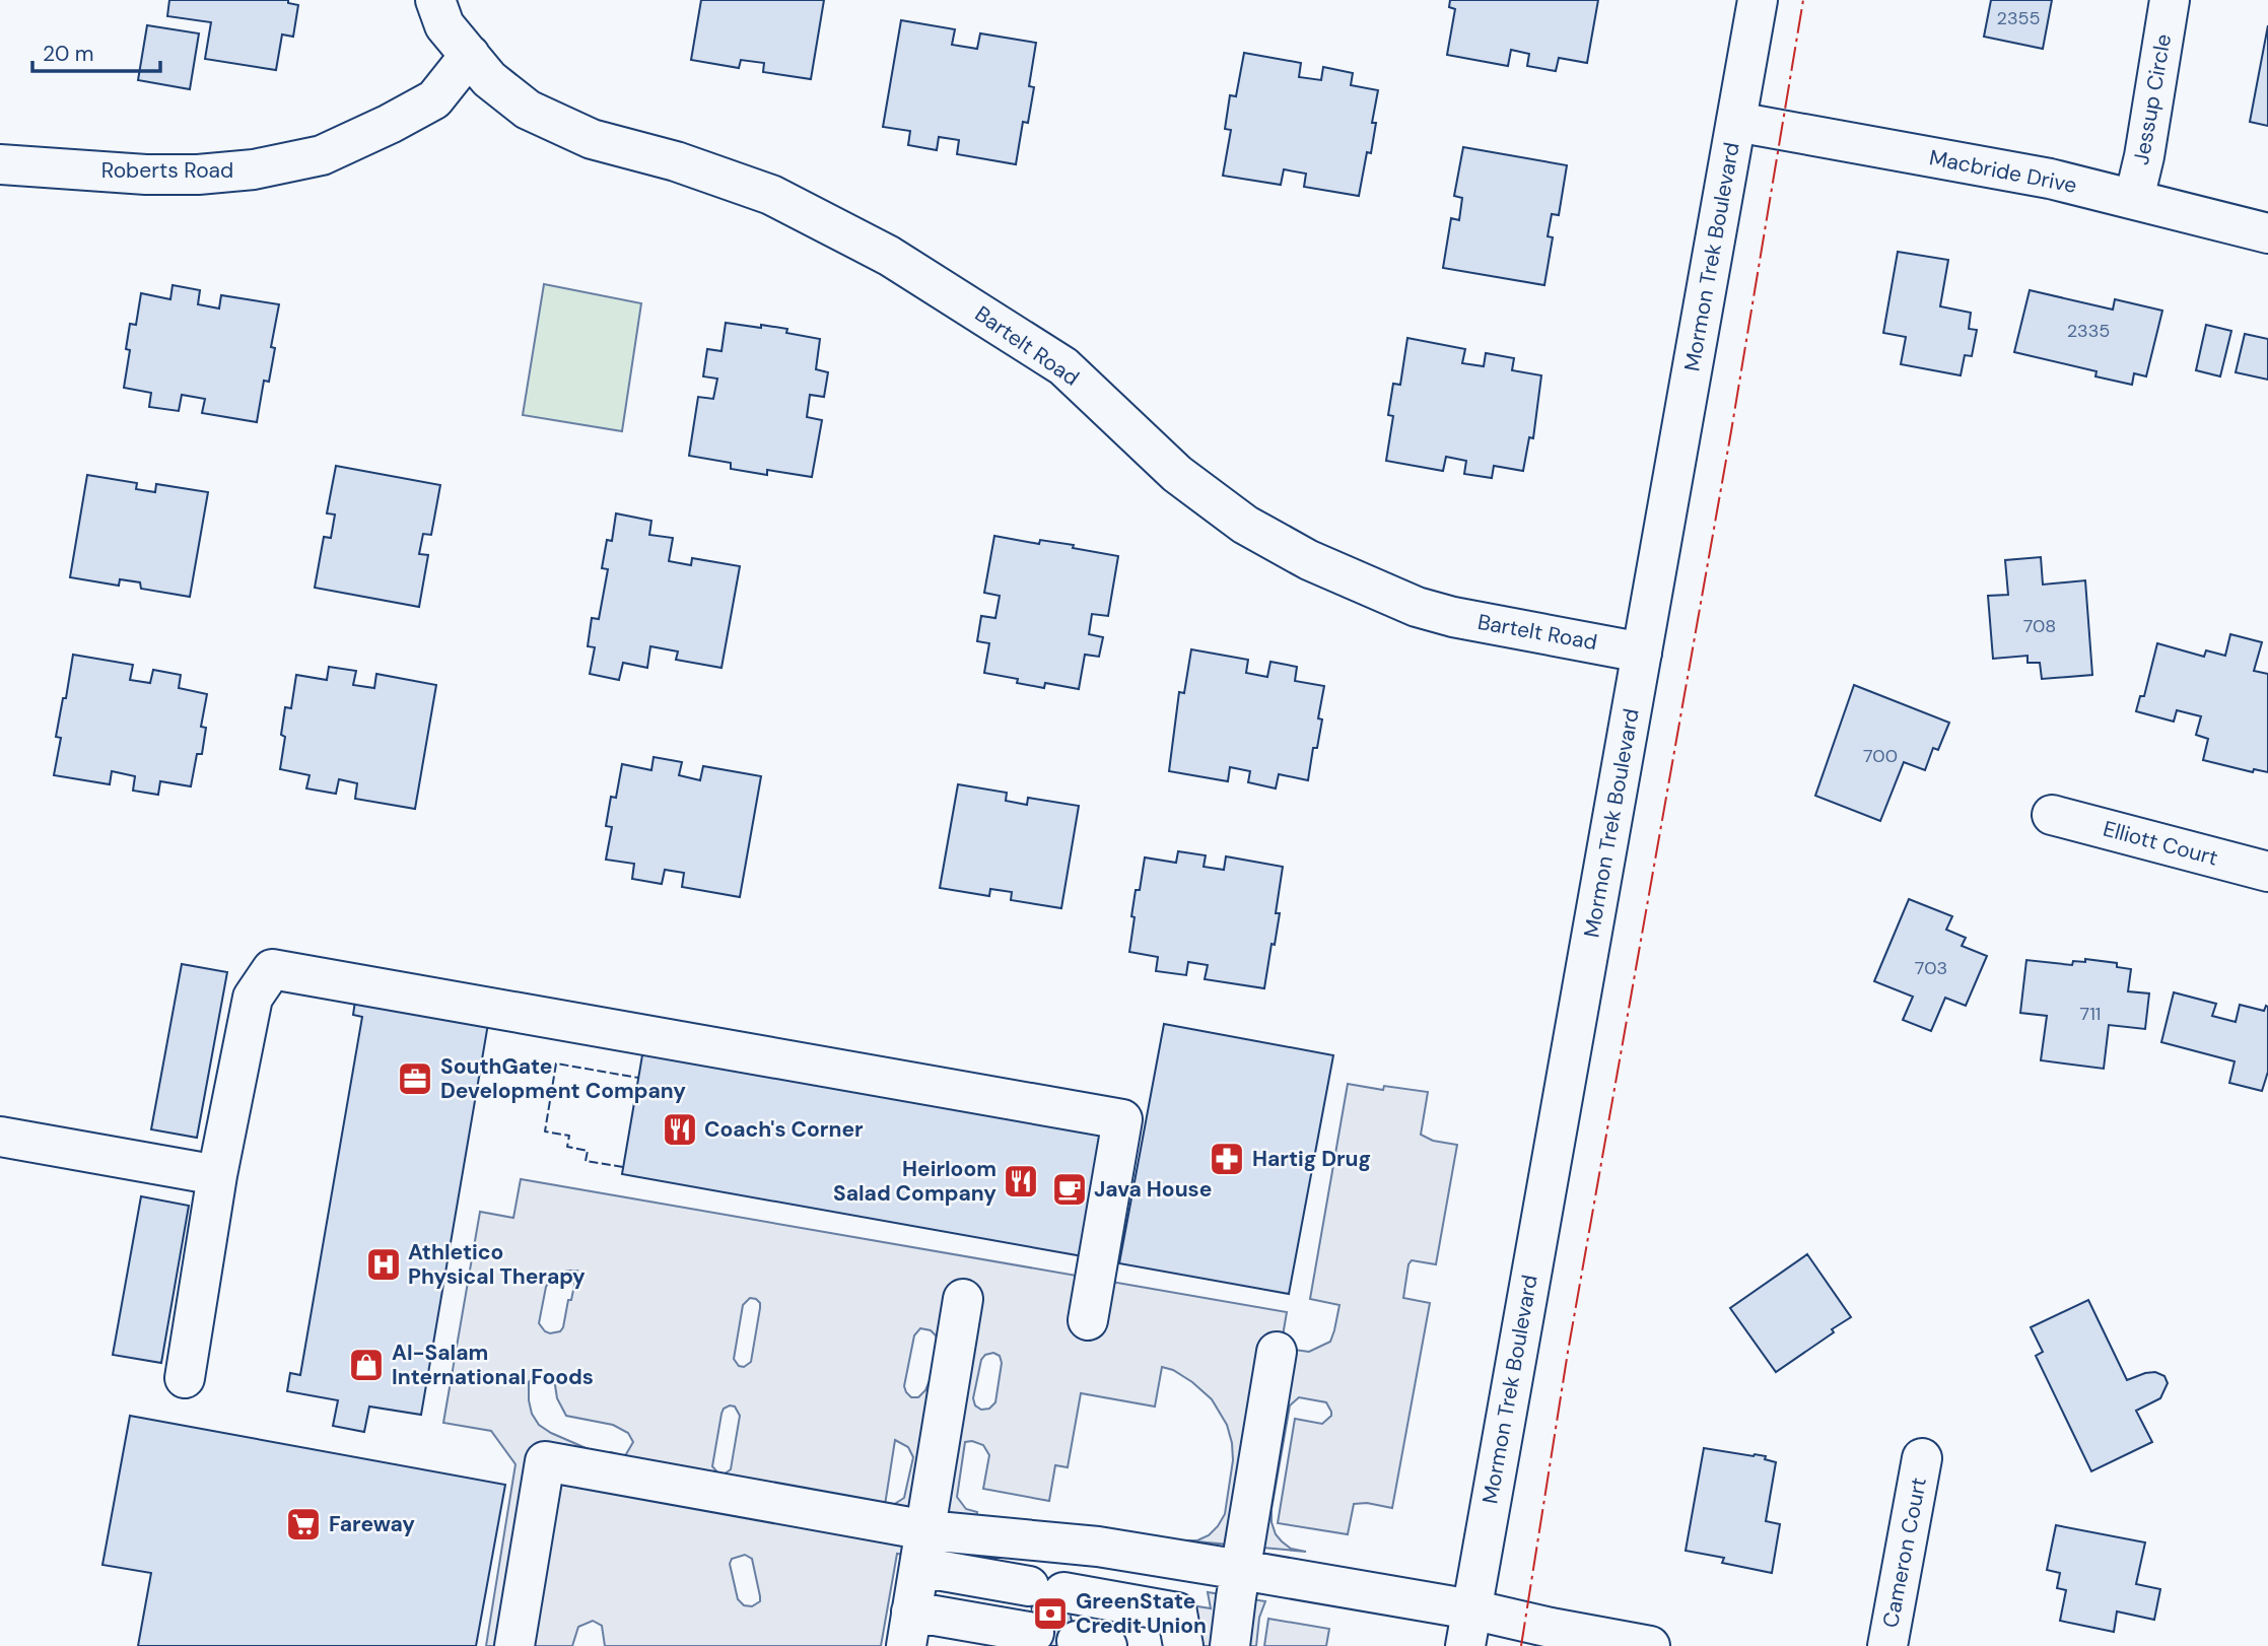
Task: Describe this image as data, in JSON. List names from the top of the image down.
{
  "streets": {
    "street": [
      "Jessup Circle",
      "Roberts Road",
      "Macbride Drive",
      "Mormon Trek Boulevard",
      "Bartelt Road",
      "Elliott Court",
      "Cameron Court"
    ]
  },
  "crossings": [
    ["Jessup Circle", "Macbride Drive"],
    ["Roberts Road", "Bartelt Road"],
    ["Macbride Drive", "Mormon Trek Boulevard"],
    ["Mormon Trek Boulevard", "Bartelt Road"]
  ],
  "places": {
    "office": ["SouthGate Development Company"],
    "restaurant": ["Coach's Corner", "Heirloom Salad Company"],
    "pharmacy": ["Hartig Drug"],
    "cafe": ["Java House"],
    "hospital": ["Athletico Physical Therapy"],
    "shop": ["Al-Salam International Foods"],
    "supermarket": ["Fareway"],
    "bank": ["GreenState Credit Union"]
  },
  "house_numbers": [
    "2355",
    "2335",
    "708",
    "700",
    "703",
    "711"
  ],
  "scale_bar": "20 m"
}
